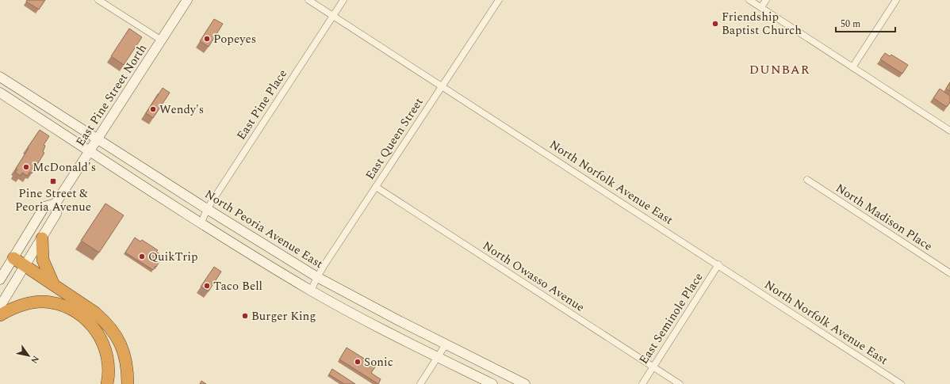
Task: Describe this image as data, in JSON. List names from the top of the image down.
{
  "streets": {
    "main road": ["East Pine Street North", "North Peoria Avenue East"],
    "street": [
      "East Pine Place",
      "East Queen Street",
      "North Norfolk Avenue East",
      "North Madison Place",
      "North Owasso Avenue",
      "East Seminole Place"
    ]
  },
  "crossings": [
    ["East Pine Street North", "North Peoria Avenue East"],
    ["East Pine Place", "North Norfolk Avenue East"],
    ["East Pine Place", "North Peoria Avenue East"],
    ["East Queen Street", "North Norfolk Avenue East"],
    ["East Queen Street", "North Peoria Avenue East"],
    ["East Queen Street", "North Owasso Avenue"],
    ["North Norfolk Avenue East", "East Seminole Place"],
    ["North Owasso Avenue", "East Seminole Place"]
  ],
  "districts": ["DUNBAR"],
  "places": {
    "other": [
      "Friendship Baptist Church",
      "Popeyes",
      "Wendy's",
      "McDonald's",
      "QuikTrip",
      "Taco Bell",
      "Burger King",
      "Sonic"
    ],
    "transit": ["Pine Street & Peoria Avenue"]
  },
  "scale_bar": "50 m",
  "north": "bottom right"
}
